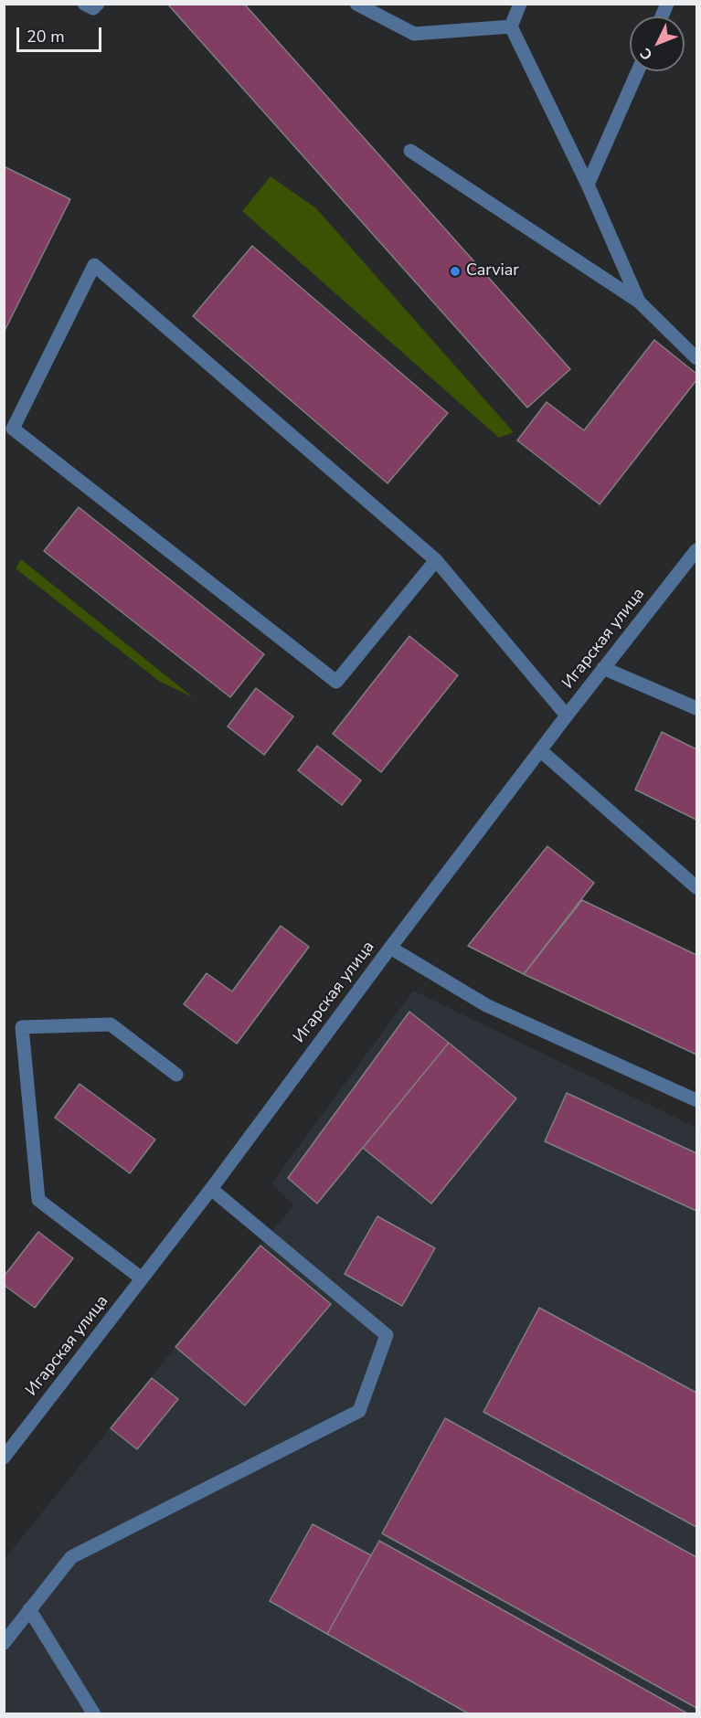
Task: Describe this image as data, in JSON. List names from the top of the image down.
{
  "streets": {
    "street": ["Игарская улица"]
  },
  "places": ["Carviar"],
  "scale_bar": "20 m",
  "north": "bottom left"
}
